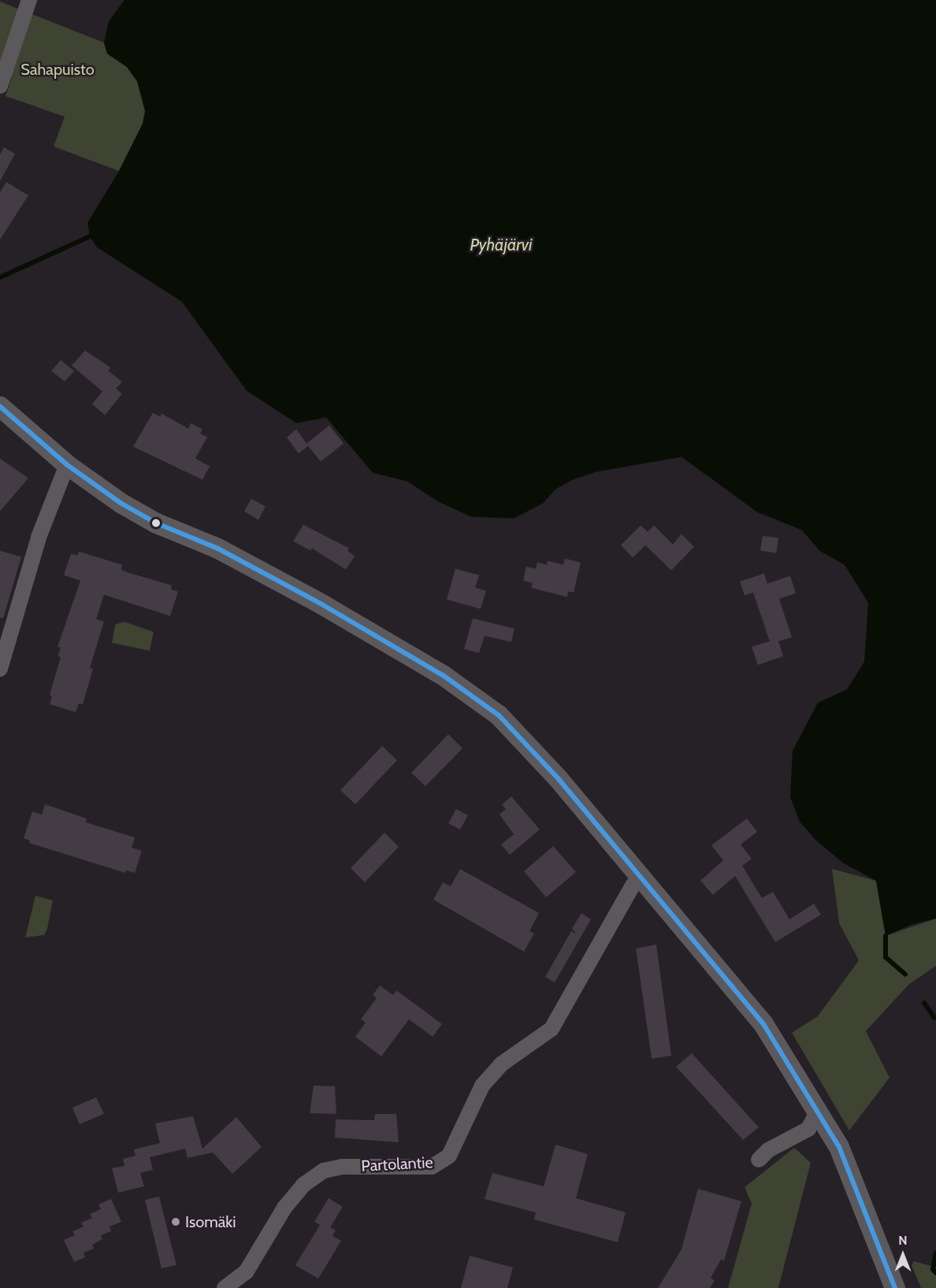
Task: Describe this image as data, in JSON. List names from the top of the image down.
{
  "streets": {
    "street": ["Partolantie"]
  },
  "water": ["Pyhäjärvi"],
  "parks": ["Sahapuisto"],
  "places": ["Isomäki"],
  "north": "top"
}
